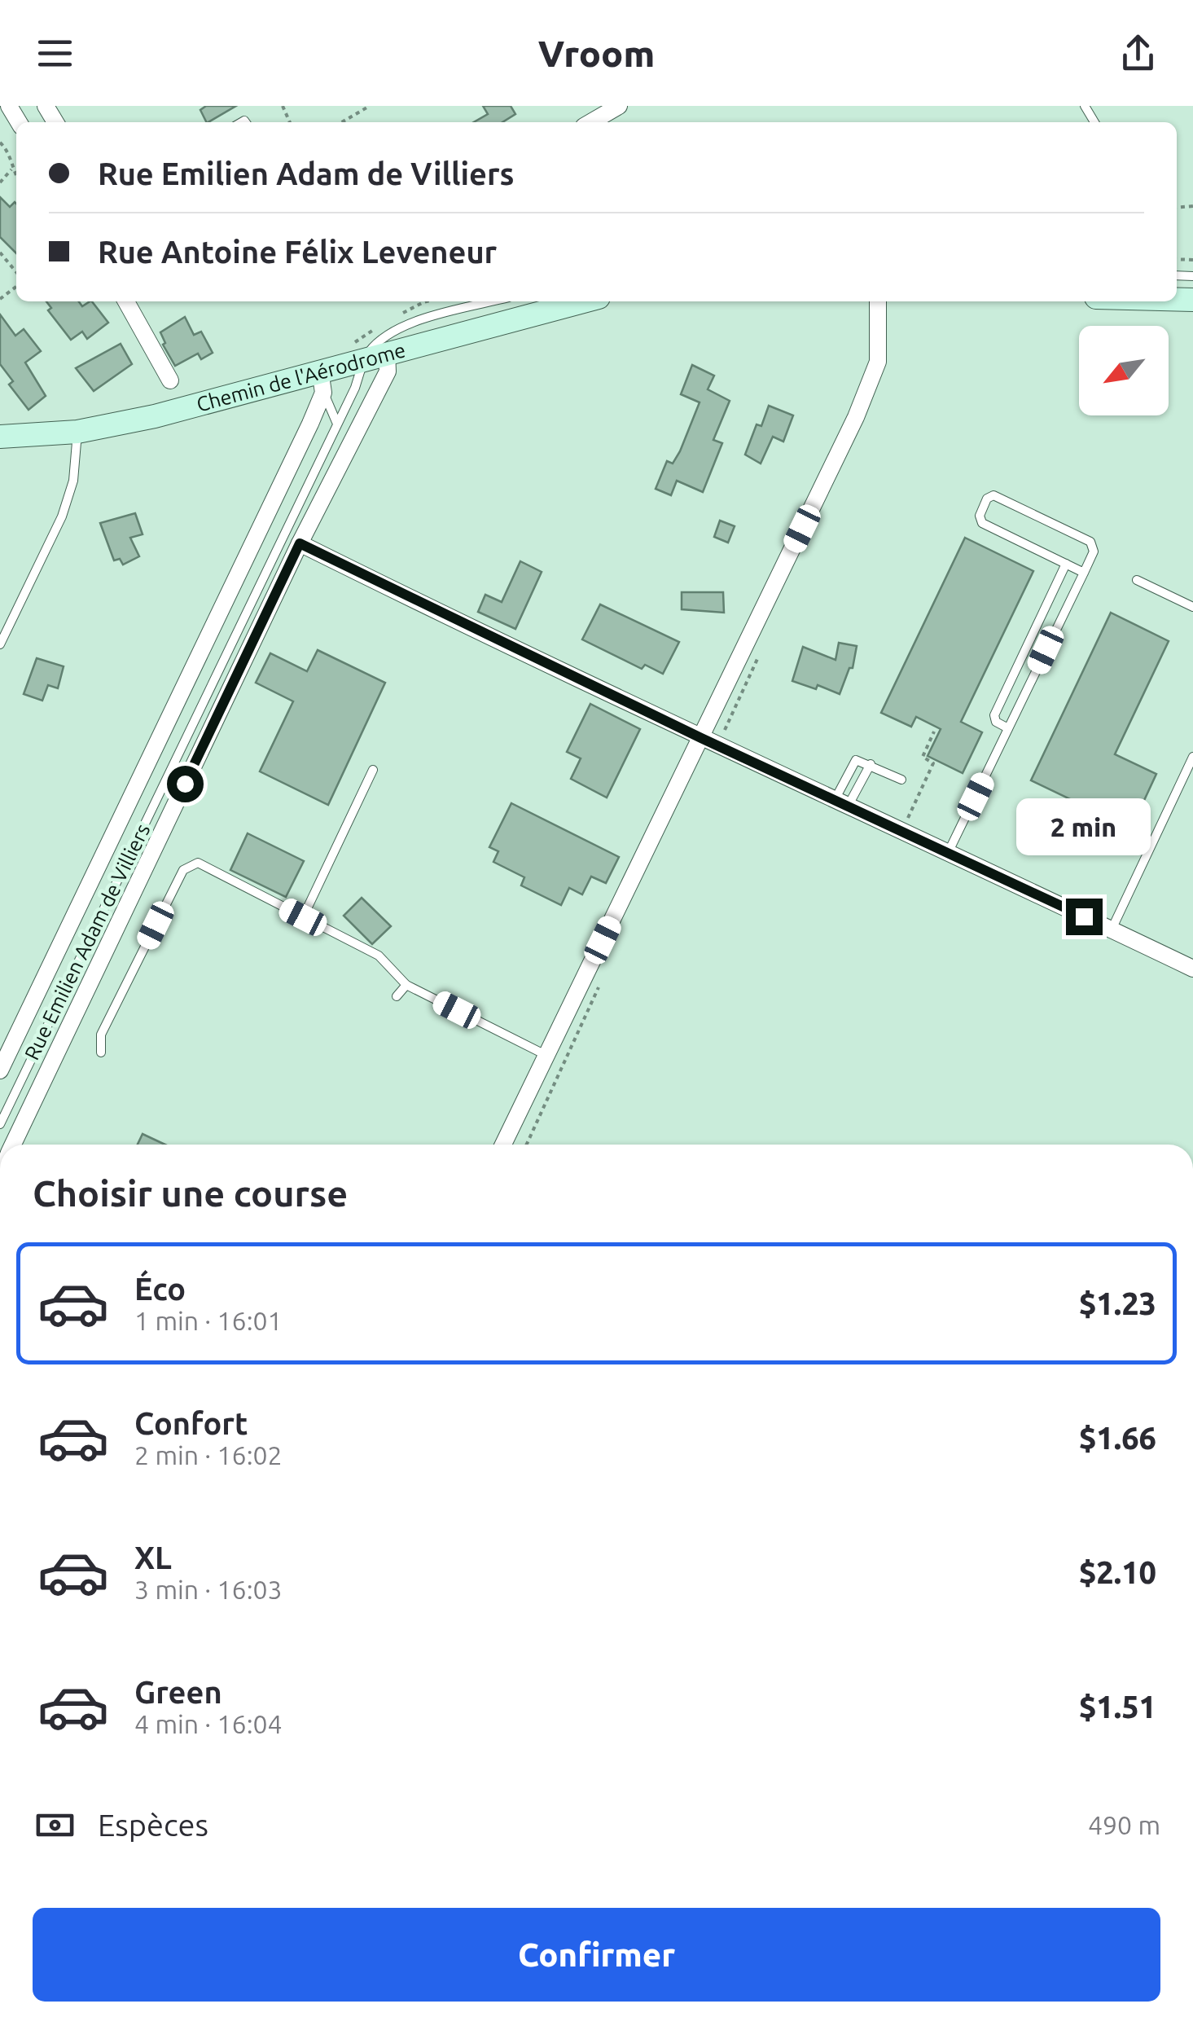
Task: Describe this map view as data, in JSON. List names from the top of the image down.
{
  "streets": {
    "main road": ["Chemin de l'Aérodrome"],
    "street": ["Rue Emilien Adam de Villiers"]
  },
  "crossings": [
    ["Chemin de l'Aérodrome", "Rue Emilien Adam de Villiers"]
  ],
  "north": "bottom left",
  "page": {
    "header": "Vroom",
    "banner": ["Rue Emilien Adam de Villiers", "Rue Antoine Félix Leveneur"],
    "bubble": "2 min",
    "heading": "Choisir une course",
    "list": [
      {
        "name": "Éco",
        "note": "1 min · 16:01",
        "value": "$1.23"
      },
      {
        "name": "Confort",
        "note": "2 min · 16:02",
        "value": "$1.66"
      },
      {
        "name": "XL",
        "note": "3 min · 16:03",
        "value": "$2.10"
      },
      {
        "name": "Green",
        "note": "4 min · 16:04",
        "value": "$1.51"
      }
    ],
    "pay": ["Espèces", "490 m"],
    "buttons": "Confirmer"
  }
}
